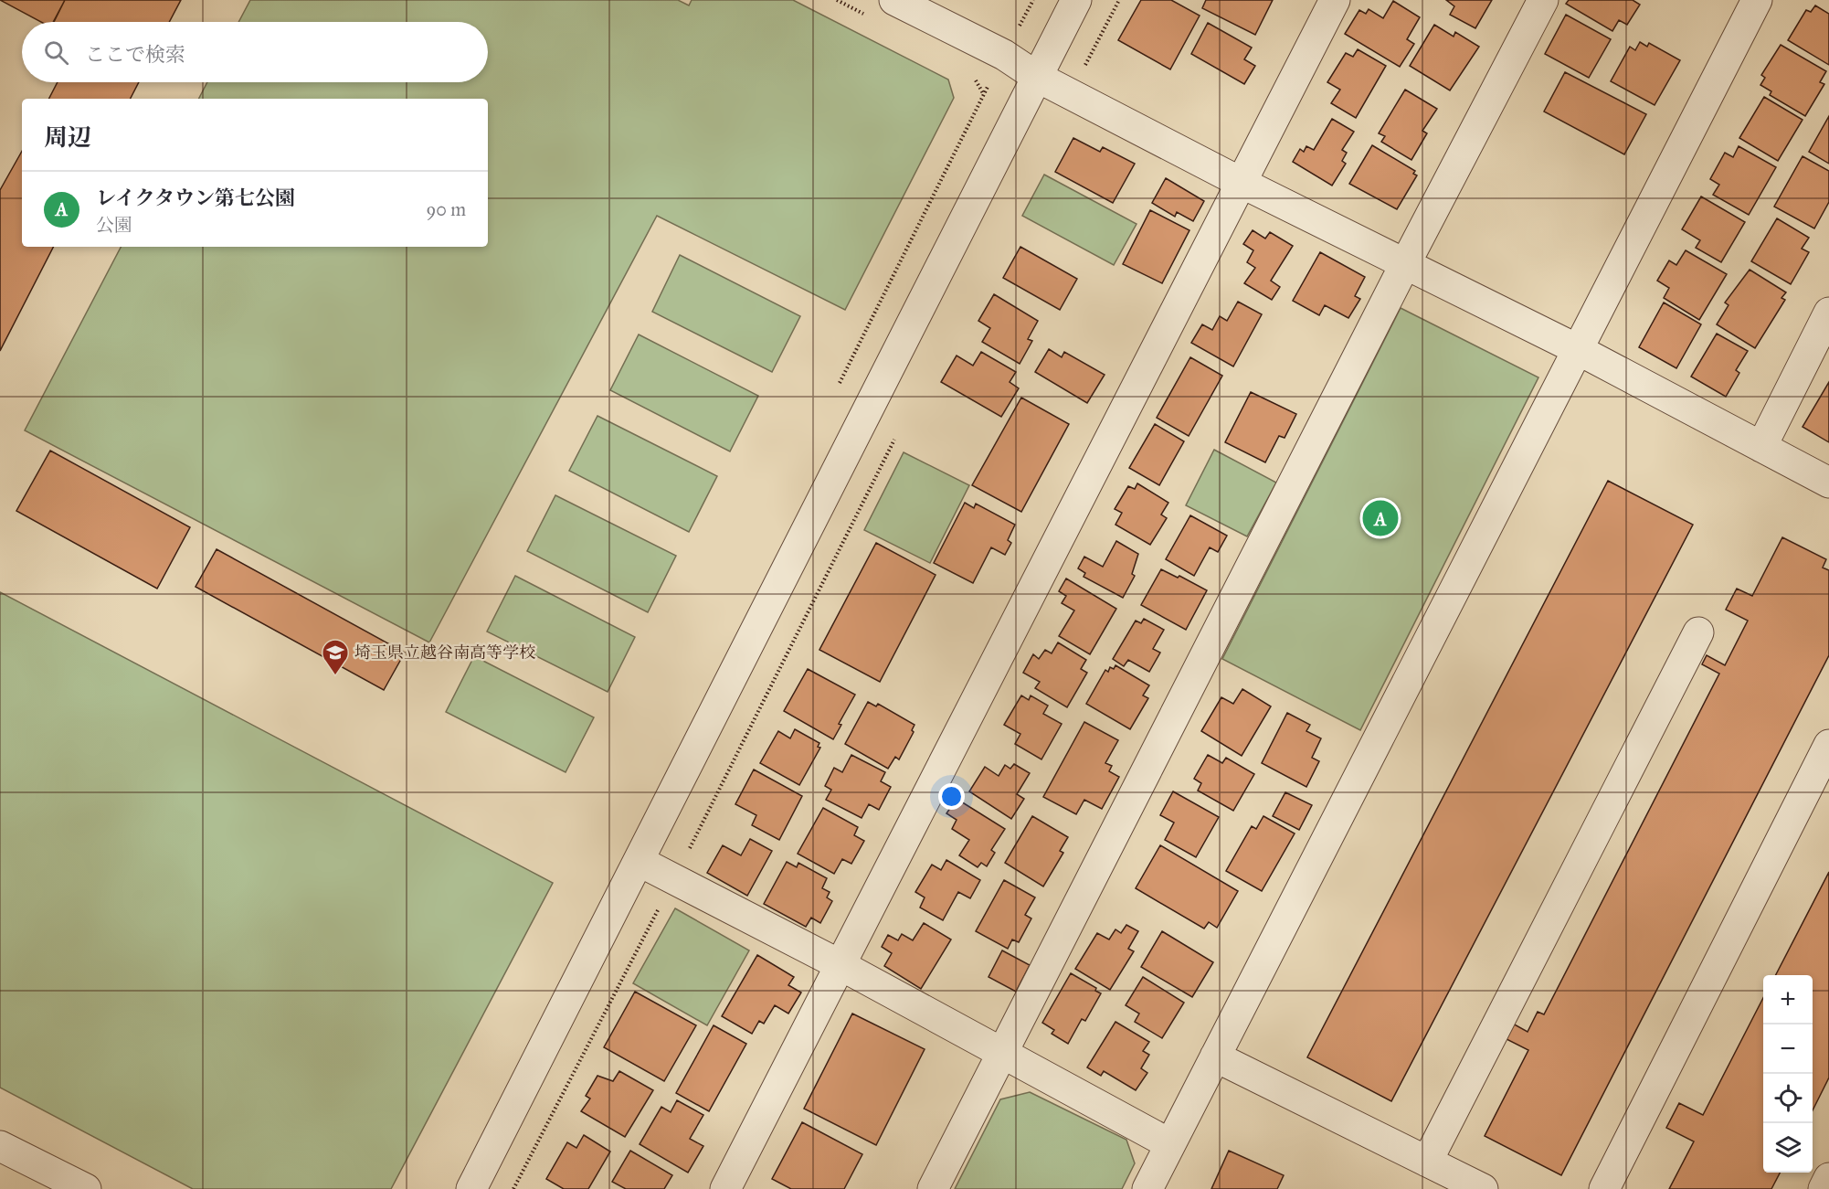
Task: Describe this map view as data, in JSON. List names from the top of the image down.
{
  "places": {
    "school or university": ["埼玉県立越谷南高等学校"]
  },
  "page": {
    "search": "ここで検索",
    "heading": "周辺",
    "list": [
      {
        "mark": "A",
        "name": "レイクタウン第七公園",
        "note": "公園",
        "value": "90 m"
      }
    ],
    "pins": "A",
    "map_buttons": ["+", "−"]
  }
}
